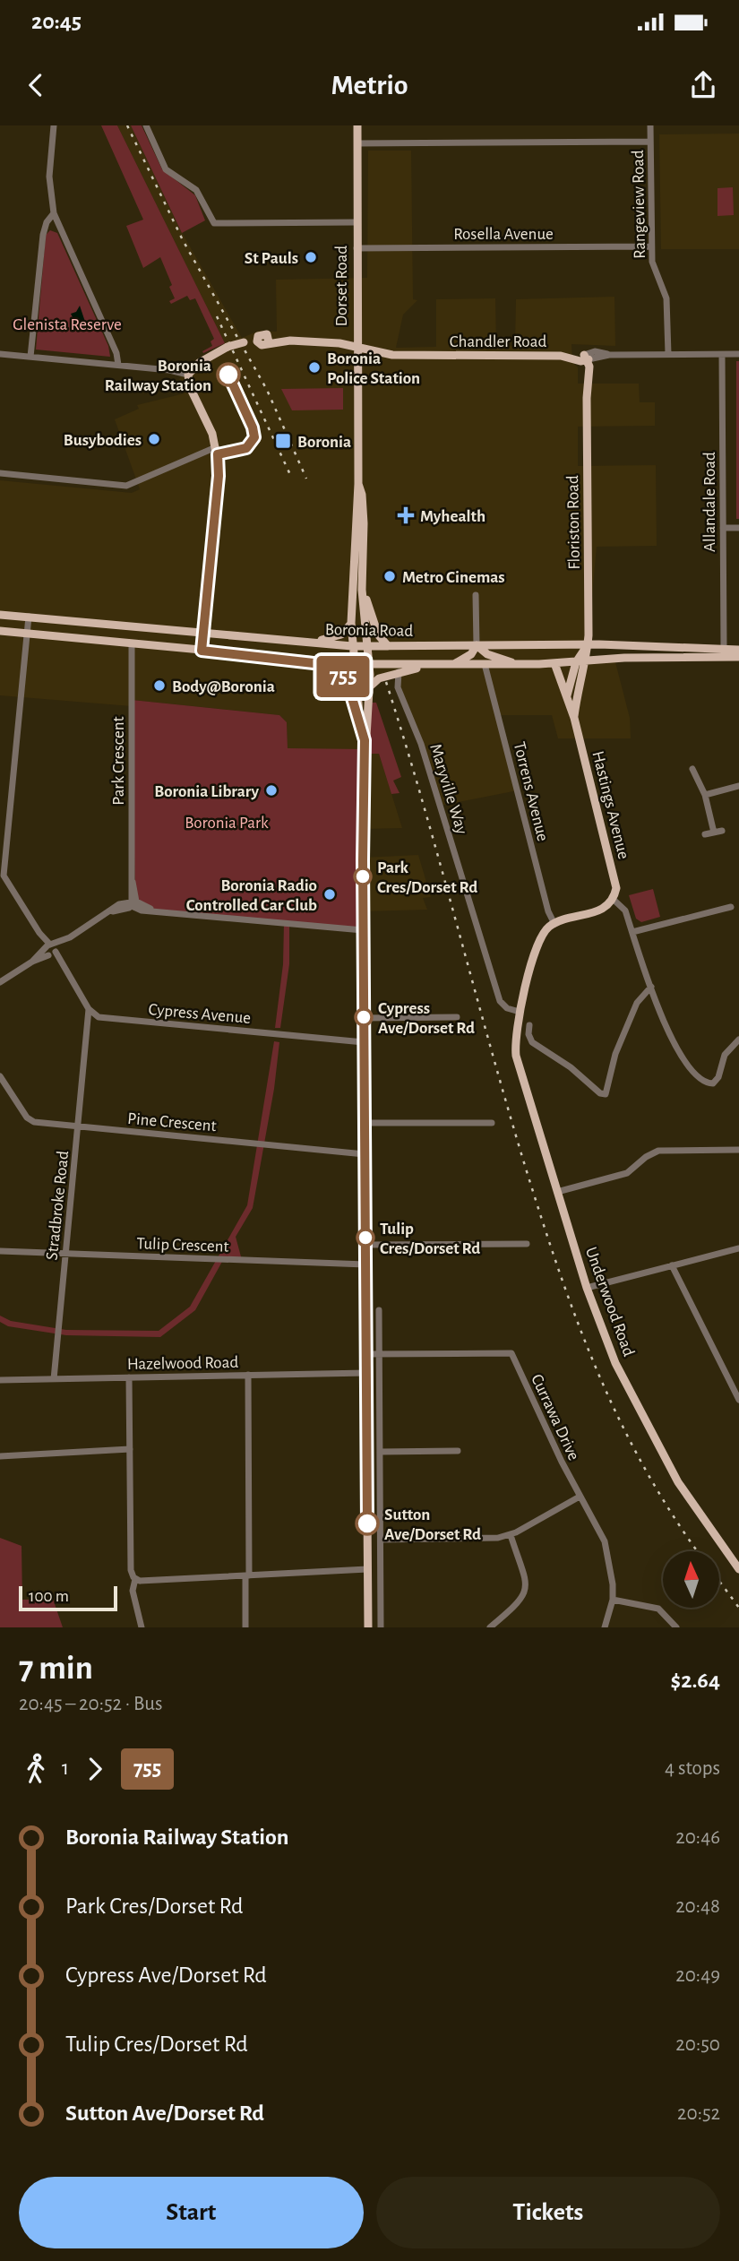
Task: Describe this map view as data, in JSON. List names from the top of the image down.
{
  "streets": {
    "main road": [
      "Dorset Road",
      "Chandler Road",
      "Floriston Road",
      "Boronia Road",
      "Hastings Avenue",
      "Underwood Road"
    ],
    "street": [
      "Rangeview Road",
      "Rosella Avenue",
      "Allandale Road",
      "Park Crescent",
      "Maryville Way",
      "Torrens Avenue",
      "Cypress Avenue",
      "Pine Crescent",
      "Stradbroke Road",
      "Tulip Crescent",
      "Hazelwood Road",
      "Currawa Drive"
    ]
  },
  "crossings": [
    ["Rangeview Road", "Rosella Avenue"],
    ["Rangeview Road", "Chandler Road"],
    ["Rosella Avenue", "Dorset Road"],
    ["Dorset Road", "Chandler Road"],
    ["Dorset Road", "Boronia Road"],
    ["Dorset Road", "Cypress Avenue"],
    ["Dorset Road", "Pine Crescent"],
    ["Dorset Road", "Tulip Crescent"],
    ["Dorset Road", "Hazelwood Road"],
    ["Dorset Road", "Currawa Drive"],
    ["Chandler Road", "Allandale Road"],
    ["Chandler Road", "Floriston Road"],
    ["Allandale Road", "Boronia Road"],
    ["Floriston Road", "Boronia Road"],
    ["Floriston Road", "Hastings Avenue"],
    ["Boronia Road", "Park Crescent"],
    ["Boronia Road", "Maryville Way"],
    ["Boronia Road", "Torrens Avenue"],
    ["Boronia Road", "Hastings Avenue"],
    ["Maryville Way", "Underwood Road"],
    ["Cypress Avenue", "Stradbroke Road"],
    ["Pine Crescent", "Stradbroke Road"],
    ["Stradbroke Road", "Tulip Crescent"],
    ["Stradbroke Road", "Hazelwood Road"]
  ],
  "parks": ["Glenista Reserve", "Boronia Park"],
  "places": {
    "other": [
      "St Pauls",
      "Boronia Police Station",
      "Boronia Railway Station",
      "Busybodies",
      "Metro Cinemas",
      "Body@Boronia",
      "Boronia Library",
      "Park Cres/Dorset Rd",
      "Boronia Radio Controlled Car Club",
      "Cypress Ave/Dorset Rd",
      "Tulip Cres/Dorset Rd",
      "Sutton Ave/Dorset Rd"
    ],
    "transit": ["Boronia"],
    "health": ["Myhealth"]
  },
  "lines": ["bus line 755"],
  "scale_bar": "100 m",
  "north": "top",
  "page": {
    "status": "20:45",
    "header": "Metrio",
    "on_map": "755",
    "scale": "100 m",
    "heading": ["7 min", "20:45 – 20:52 · Bus", "$2.64"],
    "legs": ["1", "755", "4 stops"],
    "list": [
      {
        "name": "Boronia Railway Station",
        "value": "20:46"
      },
      {
        "name": "Park Cres/Dorset Rd",
        "value": "20:48"
      },
      {
        "name": "Cypress Ave/Dorset Rd",
        "value": "20:49"
      },
      {
        "name": "Tulip Cres/Dorset Rd",
        "value": "20:50"
      },
      {
        "name": "Sutton Ave/Dorset Rd",
        "value": "20:52"
      }
    ],
    "buttons": ["Start", "Tickets"]
  }
}
